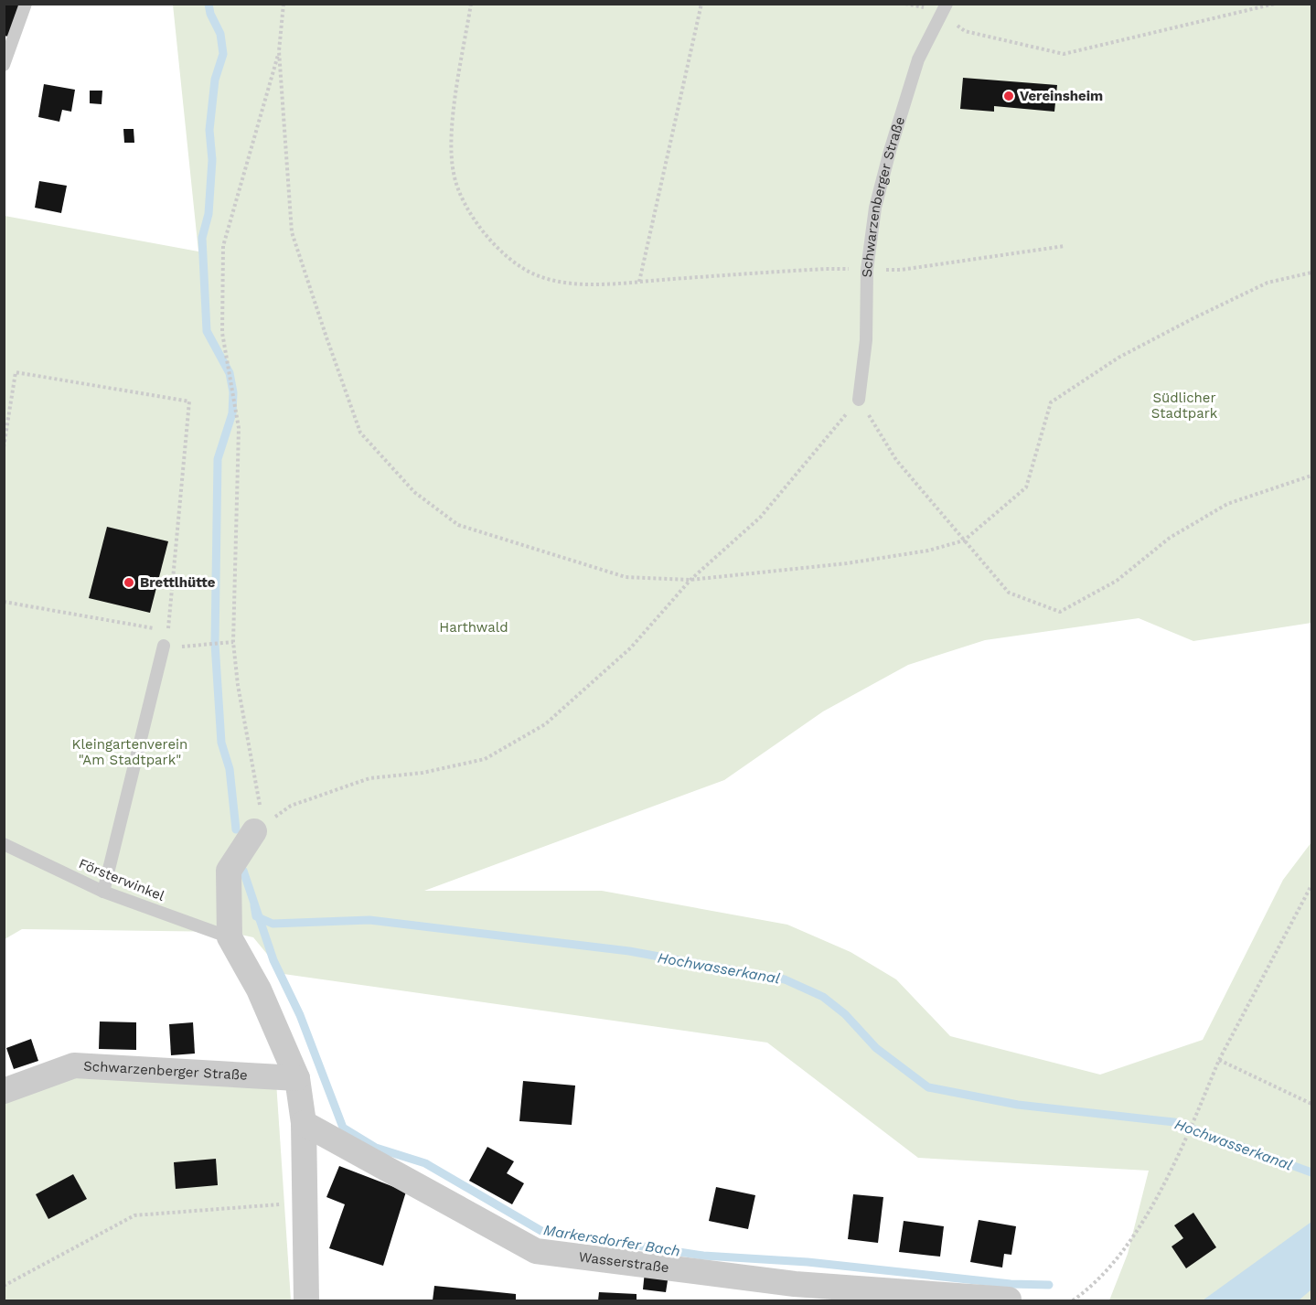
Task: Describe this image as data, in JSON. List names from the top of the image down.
{
  "streets": {
    "street": ["Schwarzenberger Straße", "Wasserstraße"],
    "lane": ["Försterwinkel"]
  },
  "water": ["Hochwasserkanal", "Markersdorfer Bach"],
  "parks": ["Südlicher Stadtpark", "Harthwald", "Kleingartenverein \"Am Stadtpark\""],
  "places": ["Vereinsheim", "Brettlhütte"]
}
